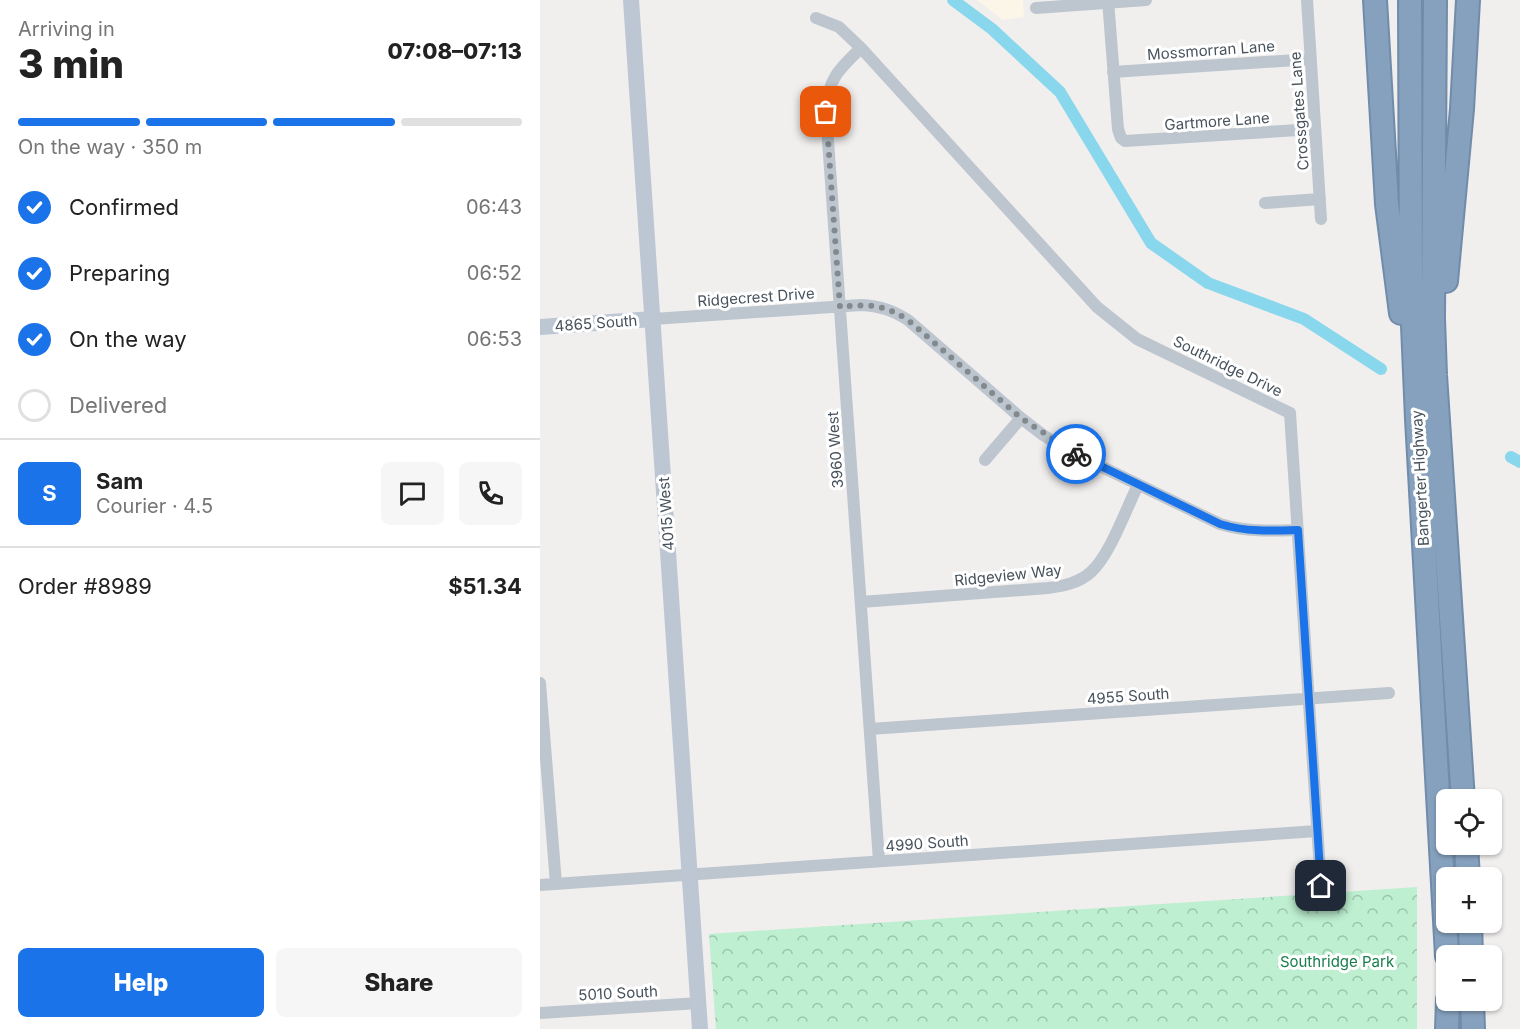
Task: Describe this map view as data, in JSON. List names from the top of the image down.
{
  "streets": {
    "highway": ["Bangerter Highway"],
    "street": [
      "Mossmorran Lane",
      "Crossgates Lane",
      "Gartmore Lane",
      "Ridgecrest Drive",
      "4865 South",
      "Southridge Drive",
      "3960 West",
      "4015 West",
      "Ridgeview Way",
      "4955 South",
      "4990 South",
      "5010 South"
    ]
  },
  "crossings": [
    ["Mossmorran Lane", "Crossgates Lane"],
    ["Mossmorran Lane", "Gartmore Lane"],
    ["Crossgates Lane", "Gartmore Lane"],
    ["Ridgecrest Drive", "4865 South"],
    ["Ridgecrest Drive", "Southridge Drive"],
    ["Ridgecrest Drive", "3960 West"],
    ["Ridgecrest Drive", "4015 West"],
    ["Ridgecrest Drive", "Ridgeview Way"],
    ["4865 South", "4015 West"],
    ["Southridge Drive", "3960 West"],
    ["Southridge Drive", "4955 South"],
    ["Southridge Drive", "4990 South"],
    ["3960 West", "Ridgeview Way"],
    ["3960 West", "4955 South"],
    ["3960 West", "4990 South"],
    ["4015 West", "4990 South"],
    ["4015 West", "5010 South"]
  ],
  "parks": ["Southridge Park"],
  "page": {
    "heading": ["3 min", "Arriving in", "07:08–07:13"],
    "panel": [
      "Sam",
      "Courier · 4.5",
      "Order #8989",
      "$51.34"
    ],
    "bar": "On the way · 350 m",
    "list": [
      ["Confirmed", "06:43"],
      ["Preparing", "06:52"],
      ["On the way", "06:53"],
      "Delivered"
    ],
    "round": "S",
    "map_buttons": ["+", "−"],
    "buttons": ["Help", "Share"]
  }
}
